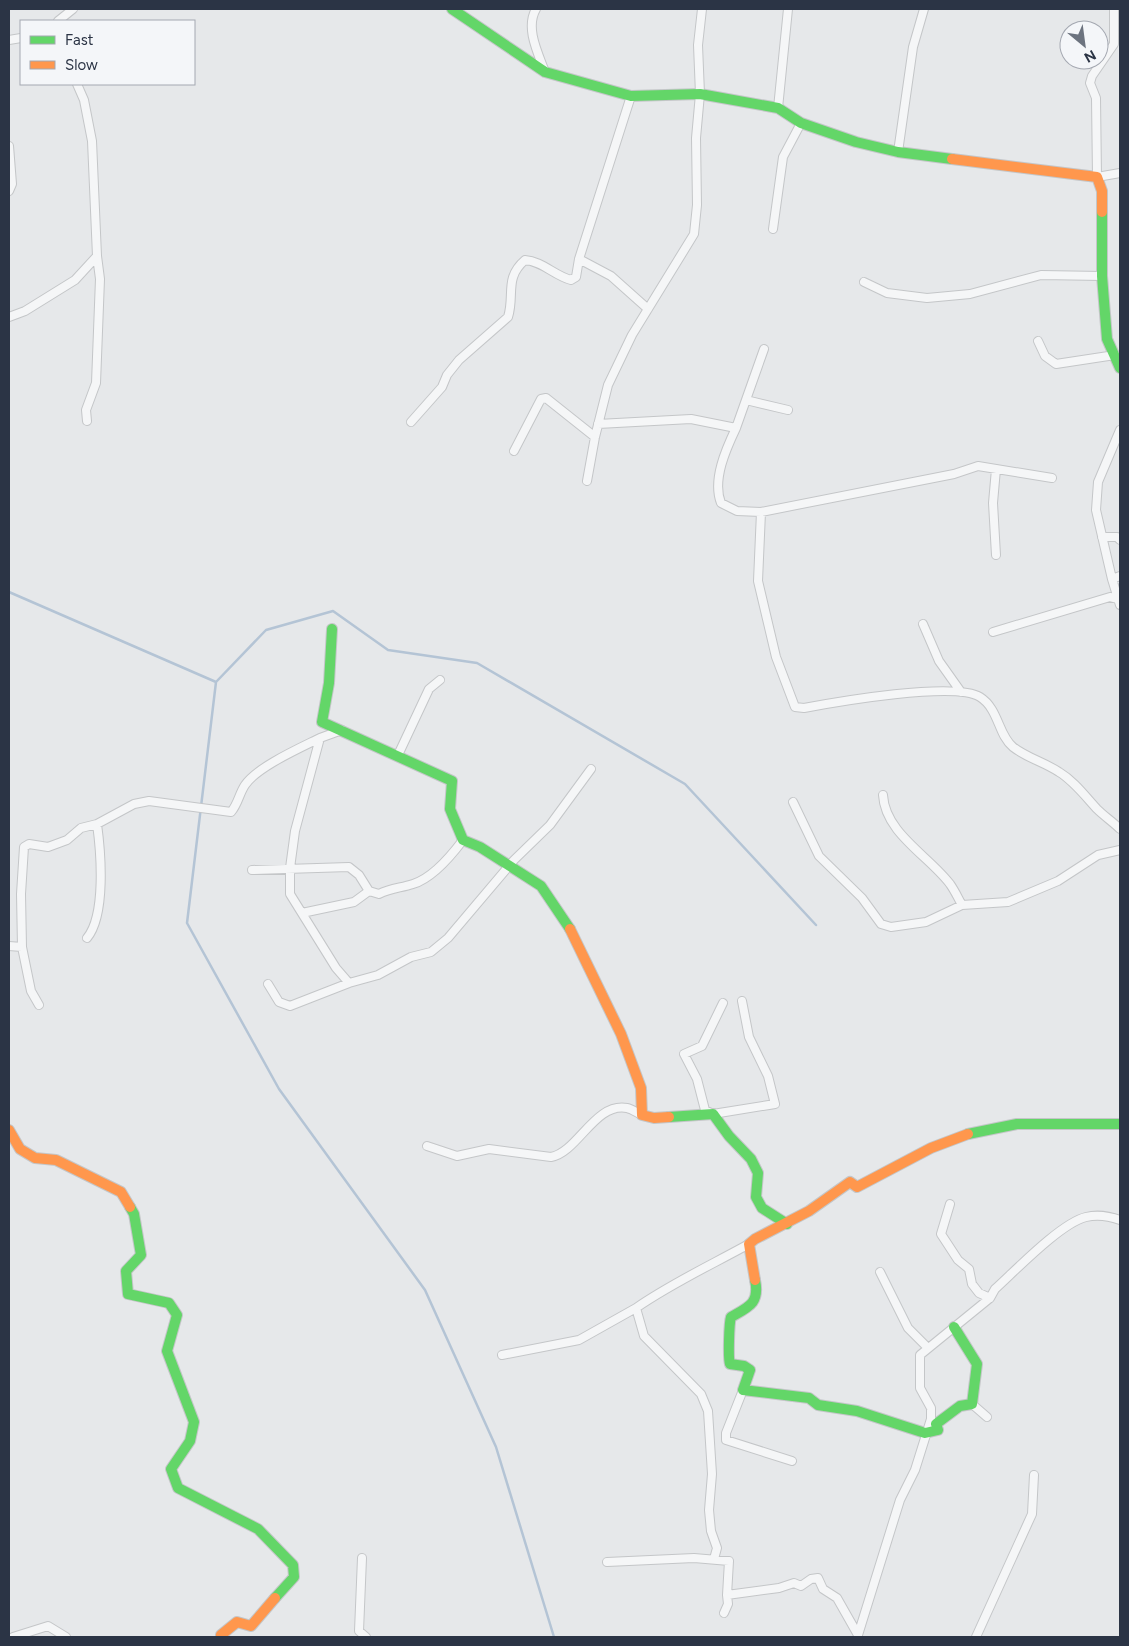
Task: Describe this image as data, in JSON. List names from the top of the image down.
{
  "legend": ["Fast", "Slow"],
  "north": "bottom right"
}
